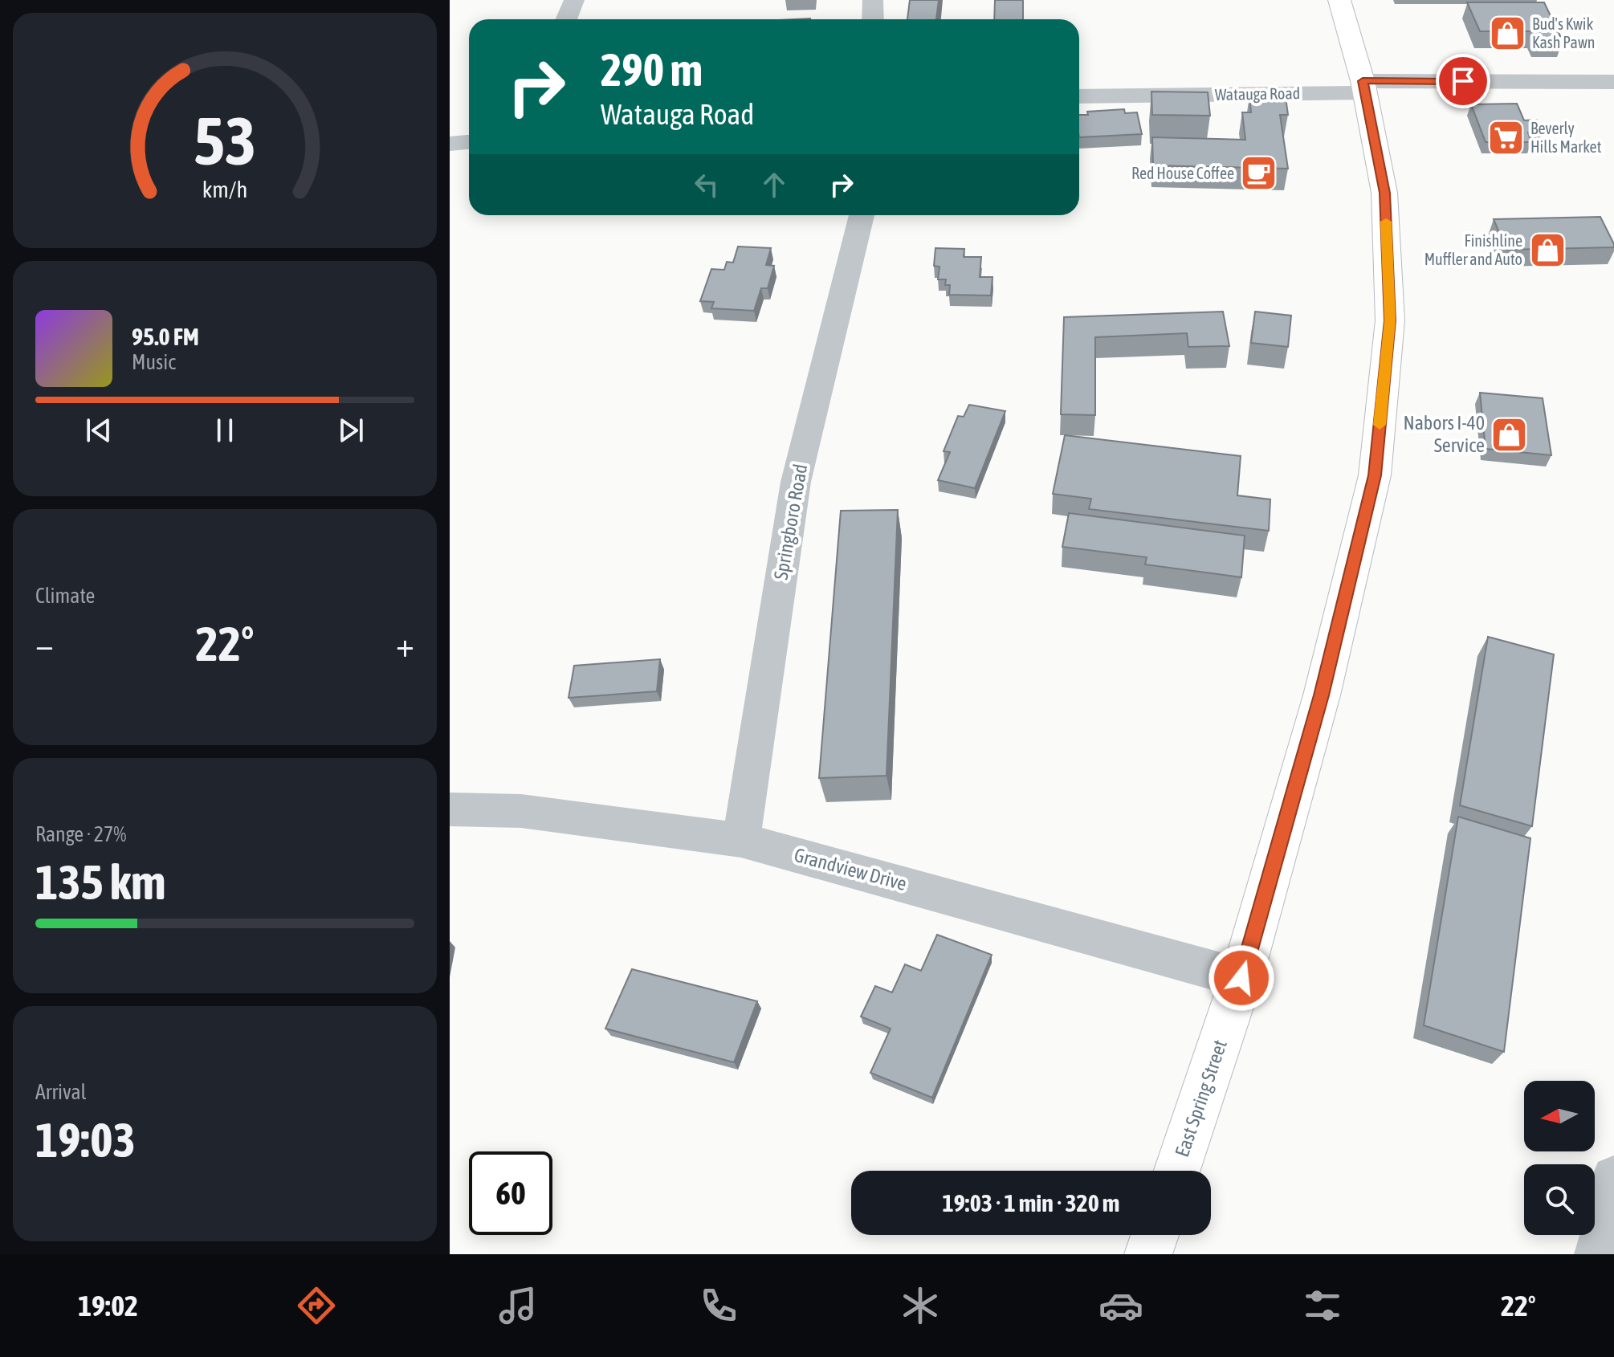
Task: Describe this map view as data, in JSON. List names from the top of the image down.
{
  "streets": {
    "main road": ["East Spring Street"],
    "street": ["Watauga Road", "Springboro Road", "Grandview Drive"]
  },
  "crossings": [
    ["Watauga Road", "East Spring Street"],
    ["Springboro Road", "Grandview Drive"],
    ["Grandview Drive", "East Spring Street"]
  ],
  "places": {
    "shop": ["Bud's Kwik Kash Pawn", "Finishline Muffler and Auto", "Nabors I-40 Service"],
    "supermarket": ["Beverly Hills Market"],
    "cafe": ["Red House Coffee"]
  },
  "north": "left",
  "page": {
    "turn": ["290 m", "Watauga Road"],
    "song": ["95.0 FM", "Music"],
    "tile": [
      "Climate",
      ["Range · 27%", "135 km"],
      ["Arrival", "19:03"]
    ],
    "heat": ["−", "22°", "+"],
    "limit": "60",
    "trip": "19:03 · 1 min · 320 m",
    "tabs": ["19:02", "22°"],
    "gauge": ["53", "km/h"]
  }
}
